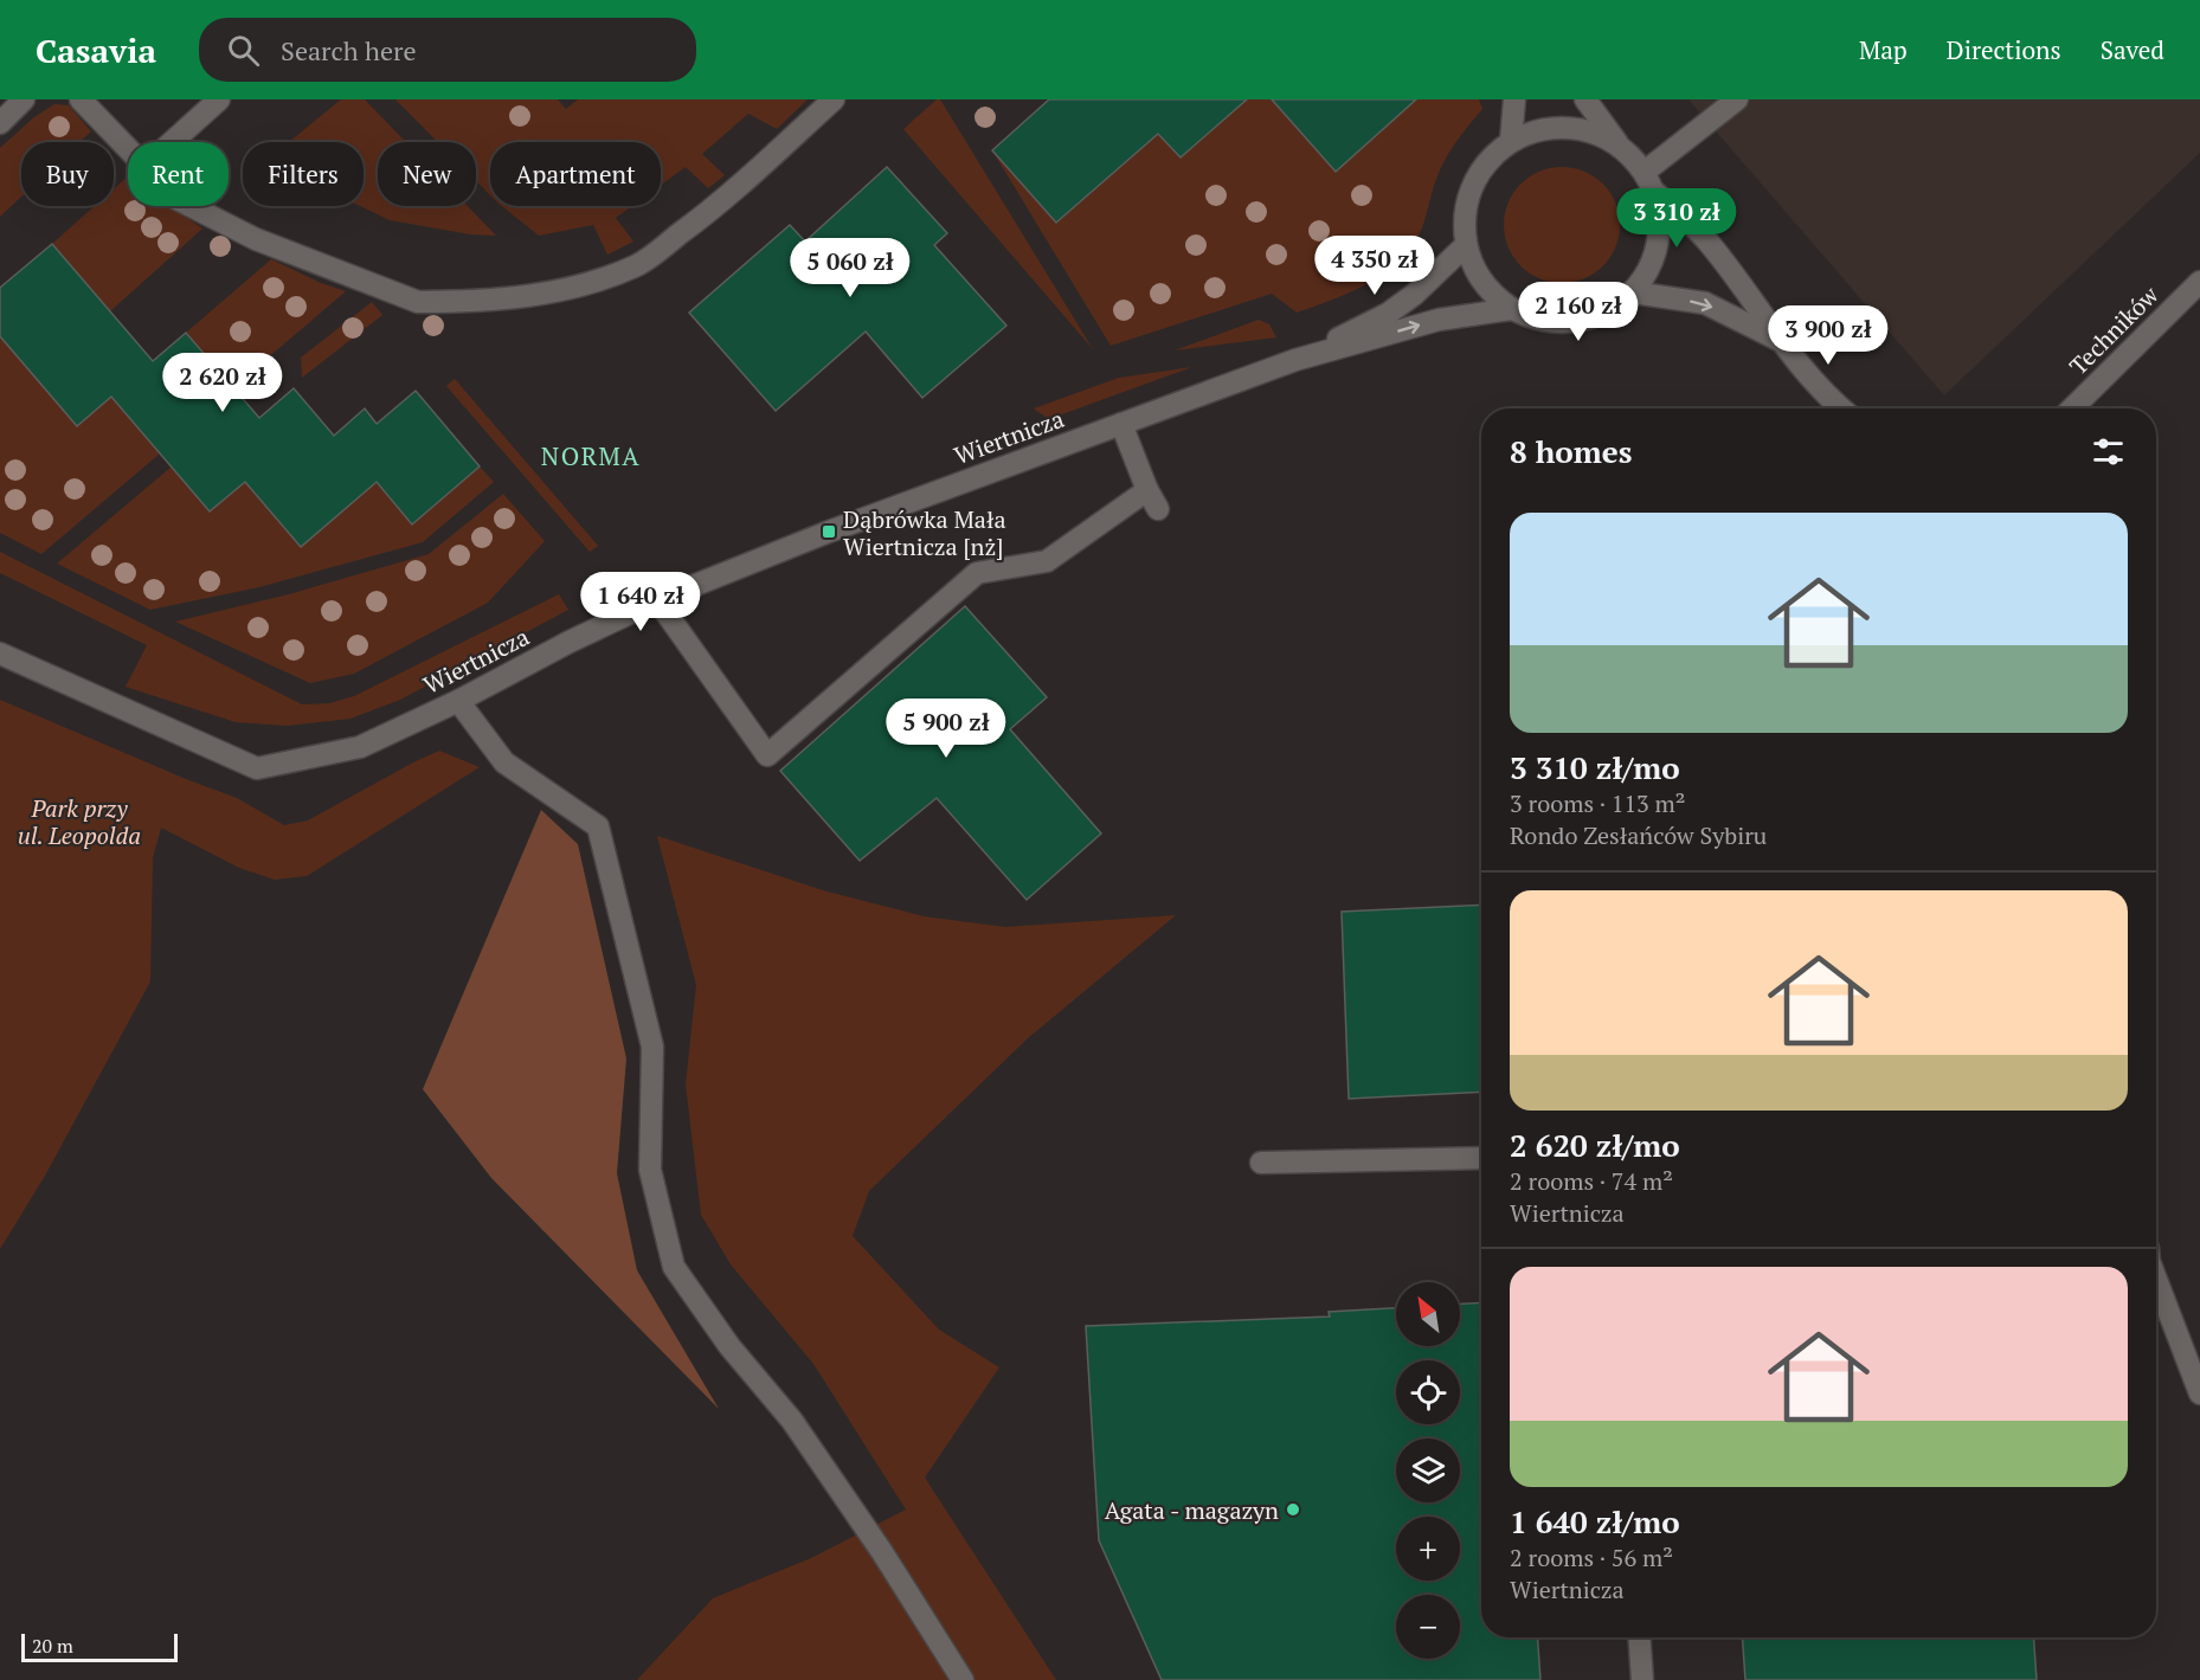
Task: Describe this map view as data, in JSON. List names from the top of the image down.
{
  "streets": {
    "street": ["Techników", "Wiertnicza"]
  },
  "districts": ["NORMA"],
  "parks": ["Park przy ul. Leopolda"],
  "places": {
    "transit": ["Dąbrówka Mała Wiertnicza [nż]"],
    "other": ["Agata - magazyn"]
  },
  "scale_bar": "20 m",
  "north": "top left",
  "page": {
    "header": "Casavia",
    "search": "Search here",
    "nav": ["Map", "Directions", "Saved"],
    "chip": [
      "Buy",
      "Rent",
      "Filters",
      "New",
      "Apartment"
    ],
    "price": [
      "3 310 zł",
      "4 350 zł",
      "5 060 zł",
      "2 160 zł",
      "3 900 zł",
      "2 620 zł",
      "1 640 zł",
      "5 900 zł"
    ],
    "heading": "8 homes",
    "list": [
      {
        "name": "3 310 zł/mo",
        "note": "3 rooms · 113 m² · Rondo Zesłańców Sybiru"
      },
      {
        "name": "2 620 zł/mo",
        "note": "2 rooms · 74 m² · Wiertnicza"
      },
      {
        "name": "1 640 zł/mo",
        "note": "2 rooms · 56 m² · Wiertnicza"
      }
    ],
    "map_buttons": ["+", "−"],
    "scale": "20 m"
  }
}
